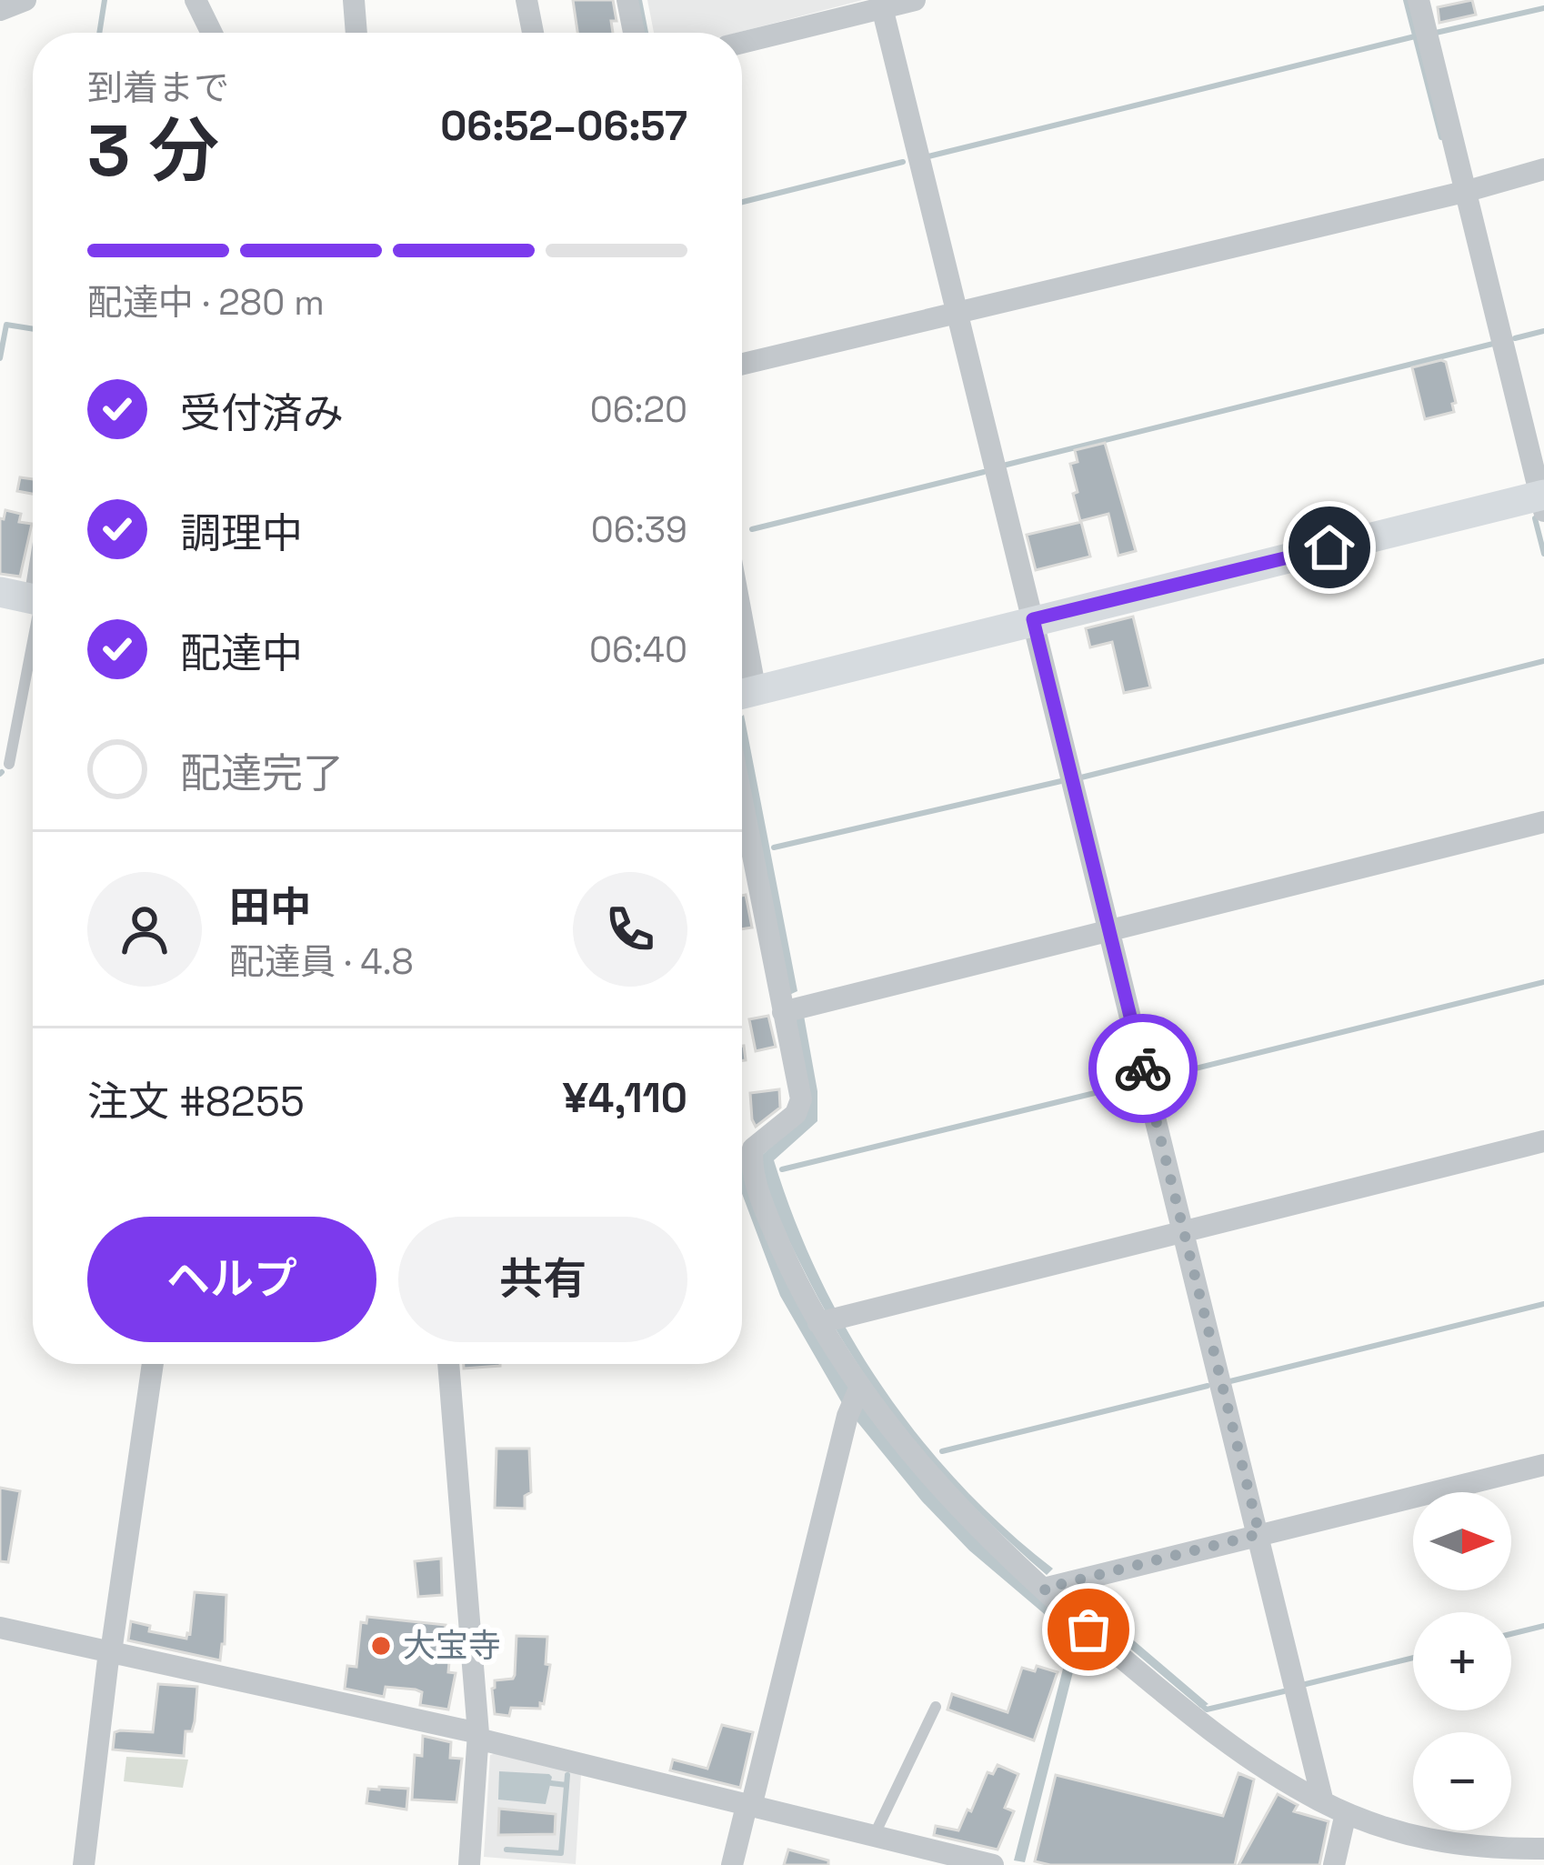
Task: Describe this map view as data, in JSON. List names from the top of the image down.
{
  "places": ["大宝寺"],
  "north": "right",
  "page": {
    "heading": ["3 分", "到着まで", "06:52–06:57"],
    "panel": [
      "田中",
      "配達員 · 4.8",
      "注文 #8255",
      "¥4,110"
    ],
    "bar": "配達中 · 280 m",
    "list": [
      ["受付済み", "06:20"],
      ["調理中", "06:39"],
      ["配達中", "06:40"],
      "配達完了"
    ],
    "buttons": ["ヘルプ", "共有"],
    "map_buttons": ["+", "−"]
  }
}
